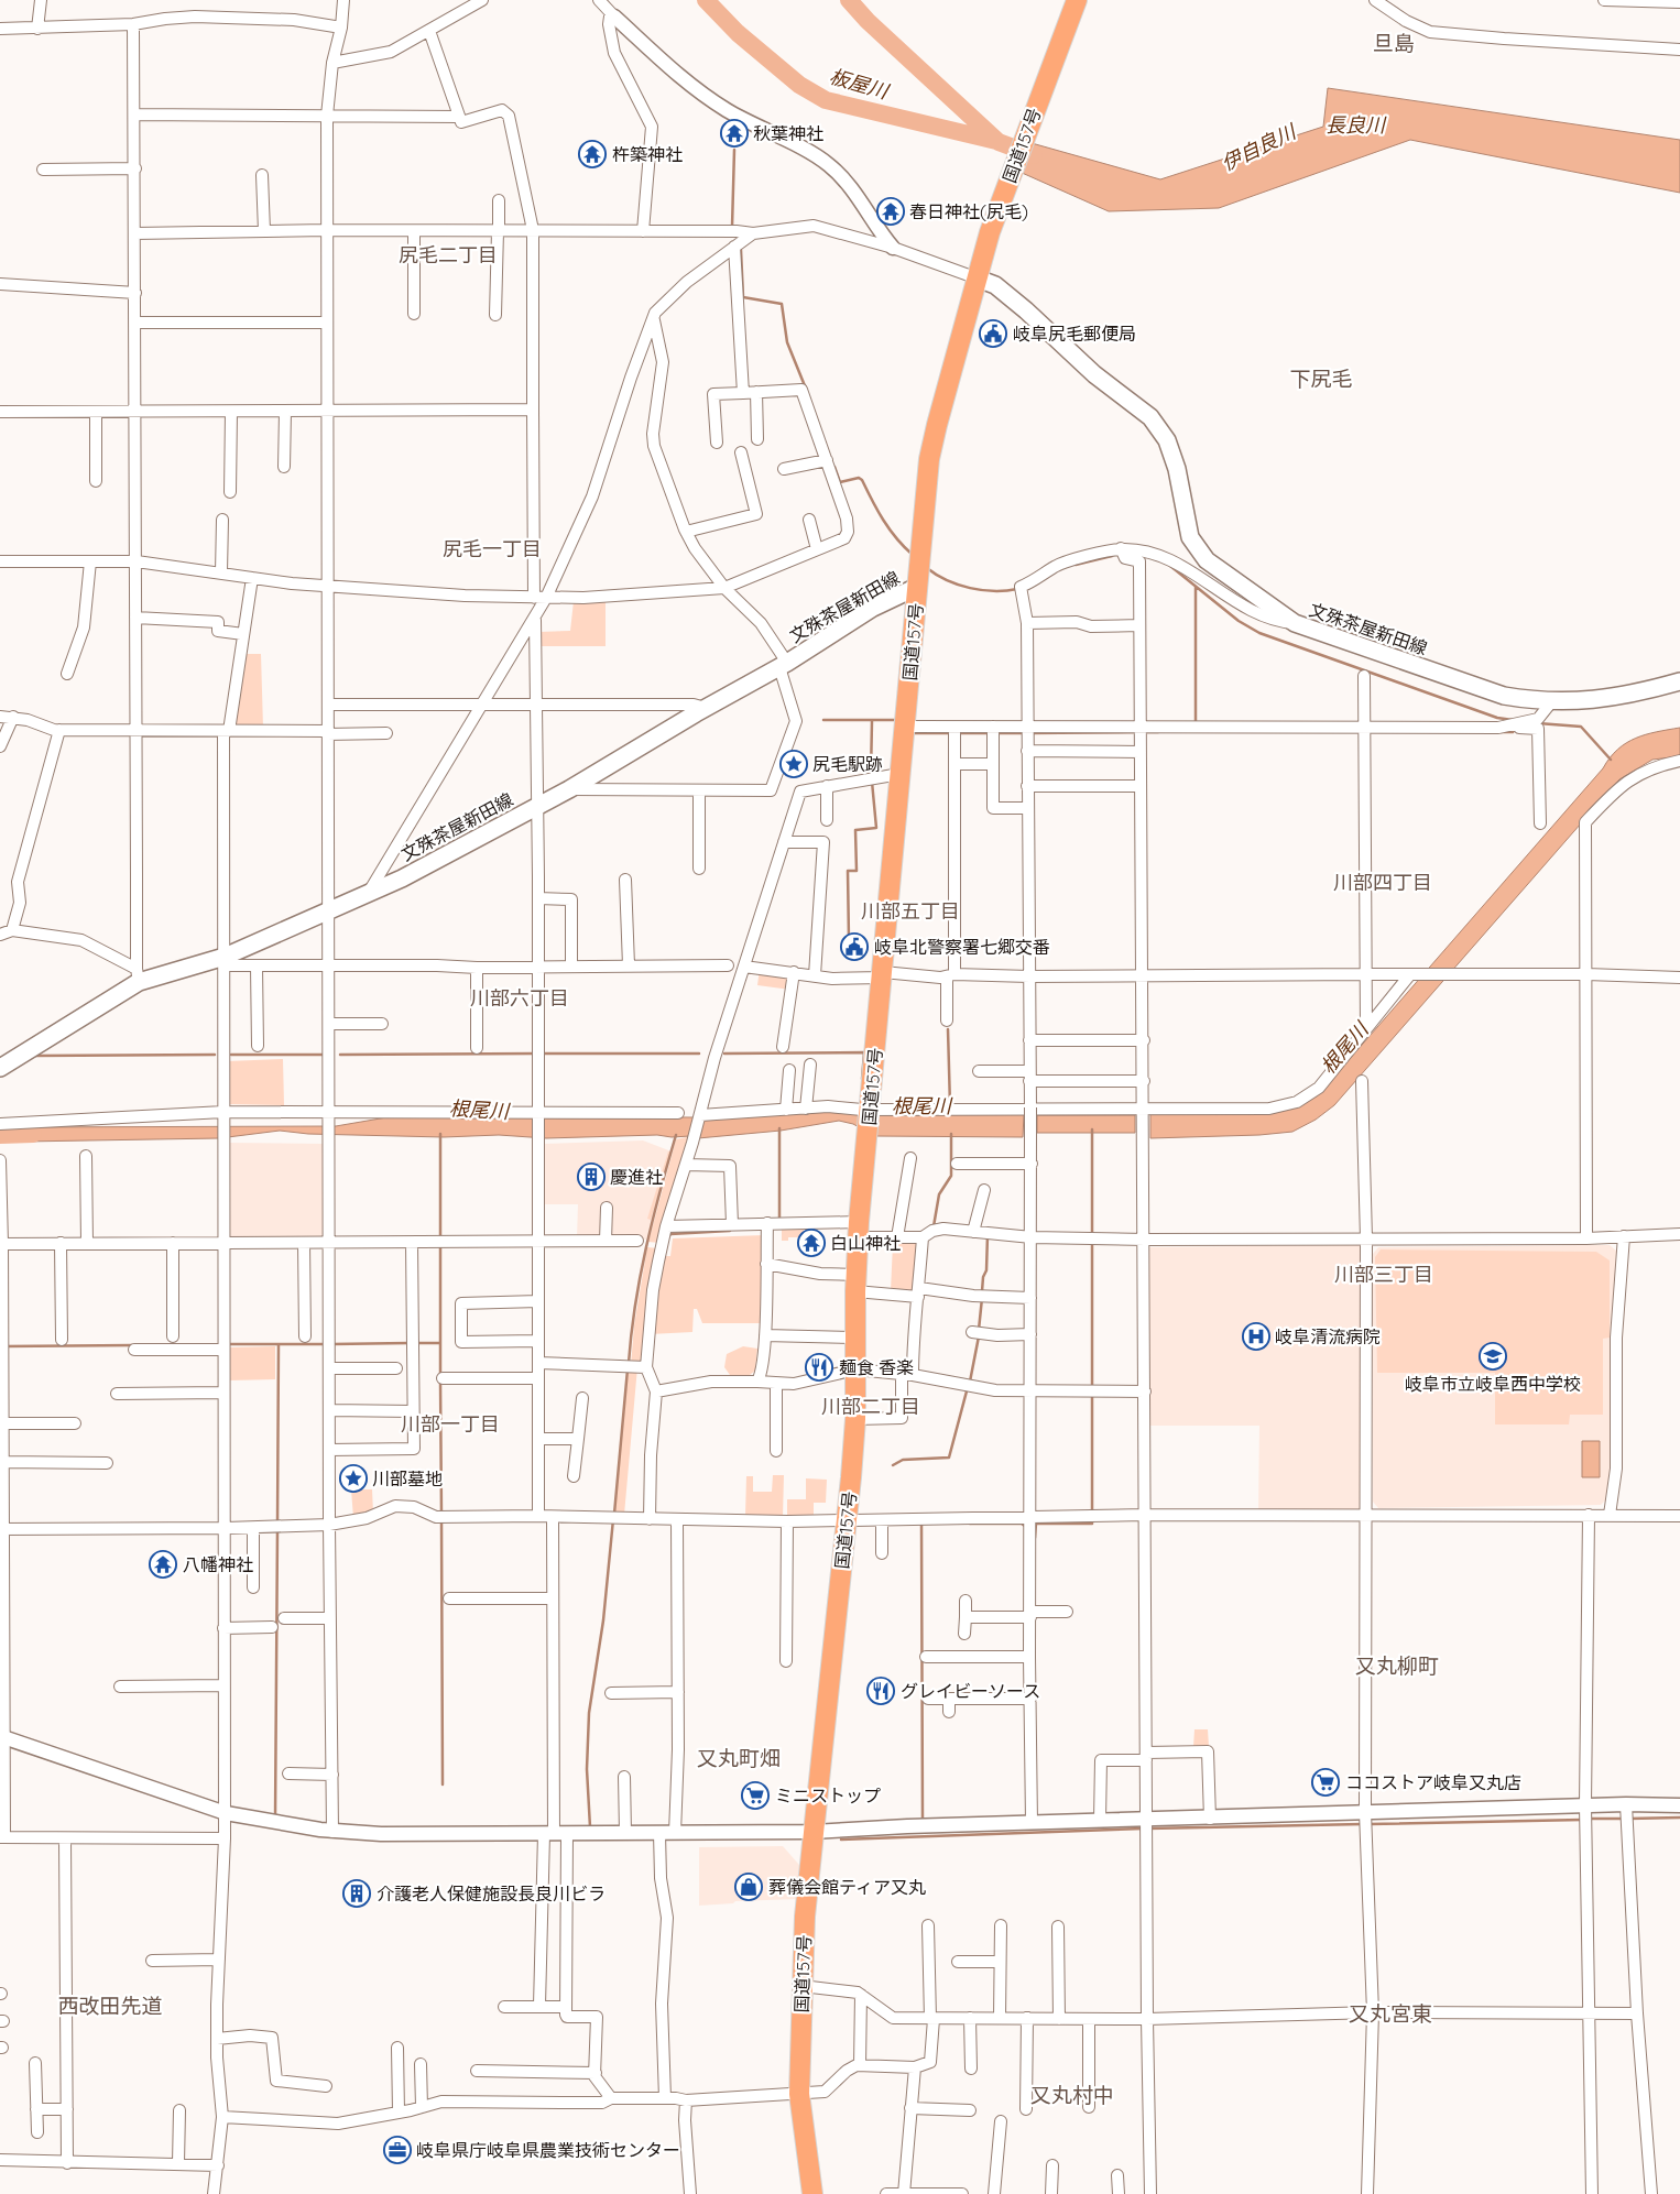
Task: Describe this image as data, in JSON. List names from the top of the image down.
{
  "streets": {
    "highway": ["国道157号"],
    "main road": ["文殊茶屋新田線"]
  },
  "crossings": [
    ["国道157号", "文殊茶屋新田線"]
  ],
  "districts": [
    "旦島",
    "尻毛二丁目",
    "下尻毛",
    "尻毛一丁目",
    "川部四丁目",
    "川部五丁目",
    "川部六丁目",
    "川部三丁目",
    "川部二丁目",
    "川部一丁目",
    "又丸柳町",
    "又丸町畑",
    "西改田先道",
    "又丸宮東",
    "又丸村中"
  ],
  "water": [
    "板屋川",
    "長良川",
    "伊自良川",
    "根尾川"
  ],
  "places": {
    "temple": [
      "秋葉神社",
      "杵築神社",
      "春日神社(尻毛)",
      "白山神社",
      "八幡神社"
    ],
    "public building": ["岐阜尻毛郵便局", "岐阜北警察署七郷交番"],
    "place": ["尻毛駅跡", "川部墓地"],
    "building": ["慶進社", "介護老人保健施設長良川ビラ"],
    "hospital": ["岐阜清流病院"],
    "school or university": ["岐阜市立岐阜西中学校"],
    "restaurant": ["麺食 香楽", "グレイビーソース"],
    "supermarket": ["ココストア岐阜又丸店", "ミニストップ"],
    "shop": ["葬儀会館ティア又丸"],
    "office": ["岐阜県庁岐阜県農業技術センター"]
  }
}
